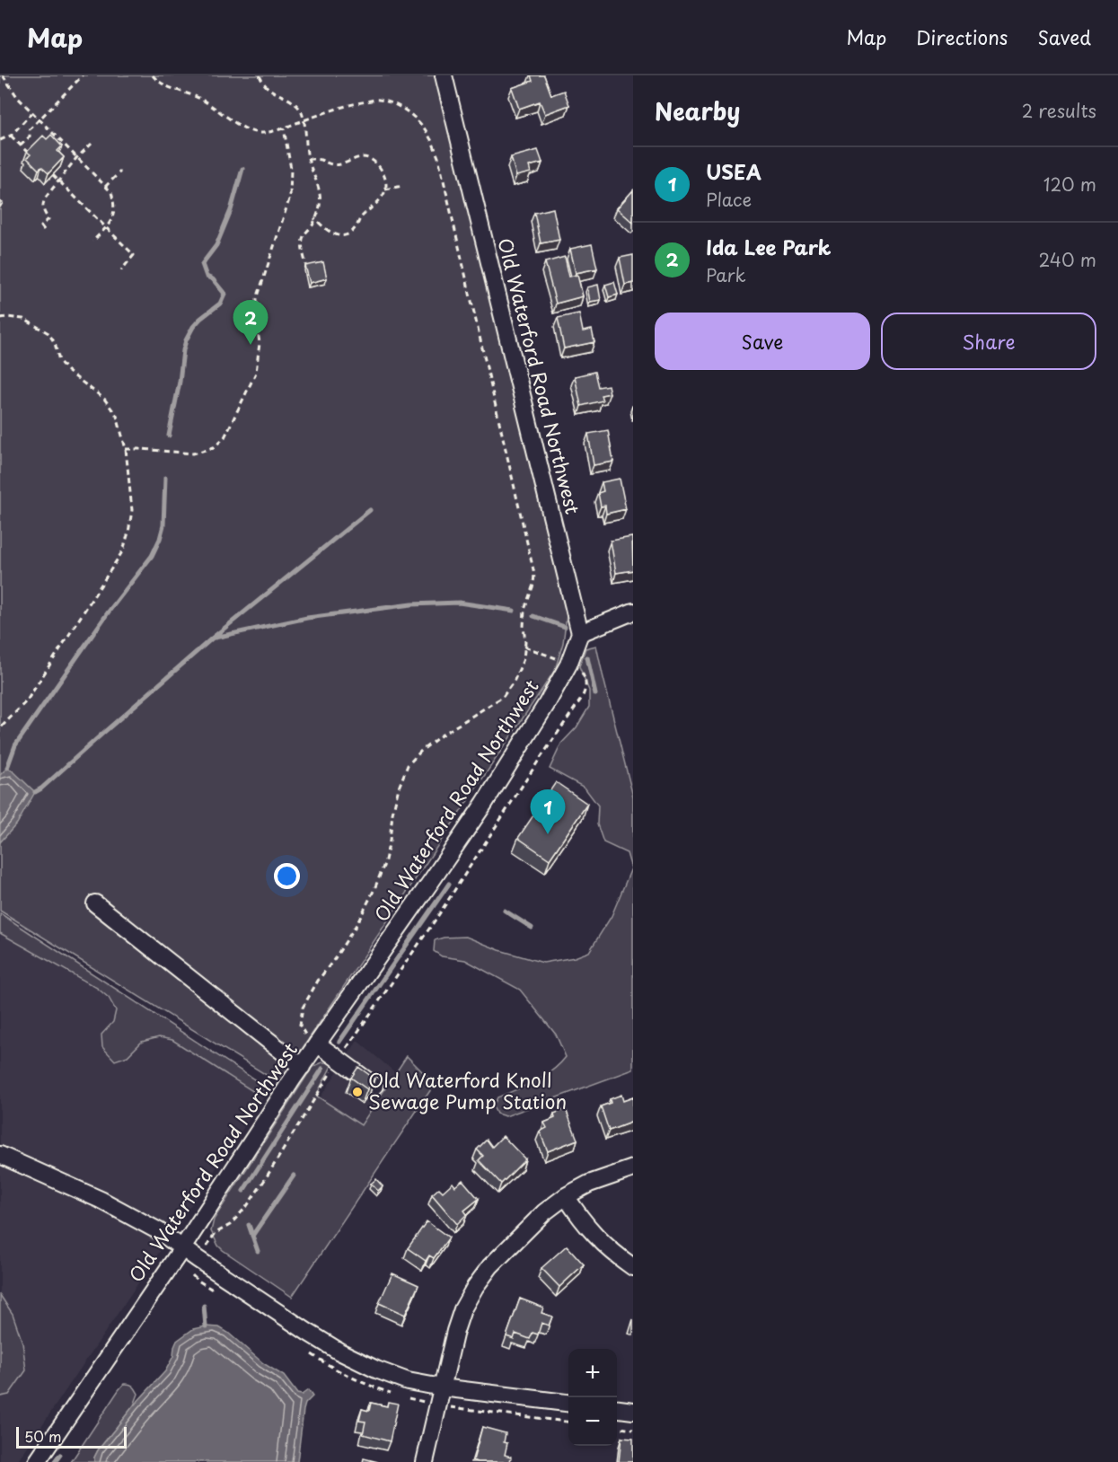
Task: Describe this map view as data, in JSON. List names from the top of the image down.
{
  "streets": {
    "street": ["Old Waterford Road Northwest"]
  },
  "places": ["Old Waterford Knoll Sewage Pump Station"],
  "scale_bar": "50 m",
  "page": {
    "header": "Map",
    "nav": ["Map", "Directions", "Saved"],
    "heading": ["Nearby", "2 results"],
    "list": [
      {
        "mark": "1",
        "name": "USEA",
        "note": "Place",
        "value": "120 m"
      },
      {
        "mark": "2",
        "name": "Ida Lee Park",
        "note": "Park",
        "value": "240 m"
      }
    ],
    "buttons": ["Save", "Share"],
    "pins": ["2", "1"],
    "map_buttons": ["+", "−"],
    "scale": "50 m"
  }
}
